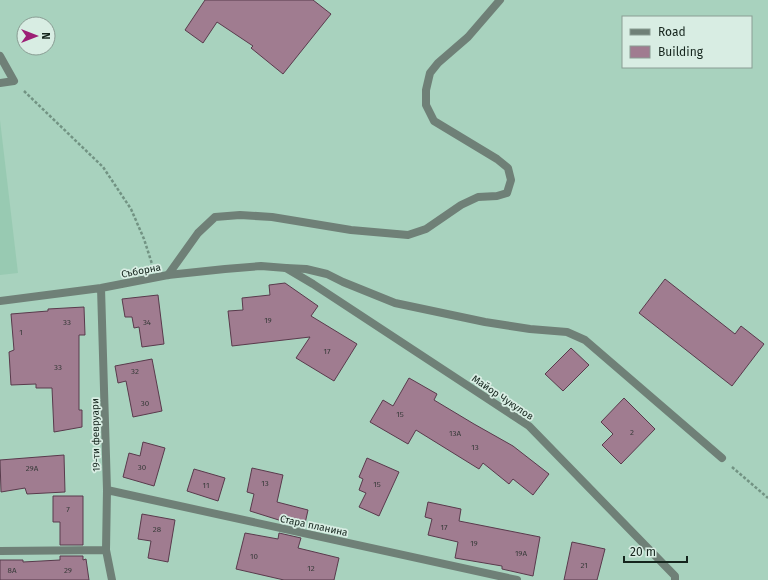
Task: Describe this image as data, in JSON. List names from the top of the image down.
{
  "streets": {
    "street": [
      "Съборна",
      "Майор Чукулов",
      "19-ти февруари",
      "Стара планина"
    ]
  },
  "crossings": [
    ["Съборна", "Майор Чукулов"],
    ["Съборна", "19-ти февруари"],
    ["19-ти февруари", "Стара планина"]
  ],
  "house_numbers": [
    "19",
    "33",
    "34",
    "1",
    "17",
    "33",
    "32",
    "30",
    "15",
    "2",
    "13А",
    "13",
    "30",
    "29А",
    "13",
    "15",
    "11",
    "7",
    "17",
    "28",
    "19",
    "19А",
    "10",
    "21",
    "12",
    "8А",
    "29"
  ],
  "legend": ["Road", "Building"],
  "scale_bar": "20 m",
  "north": "right"
}
